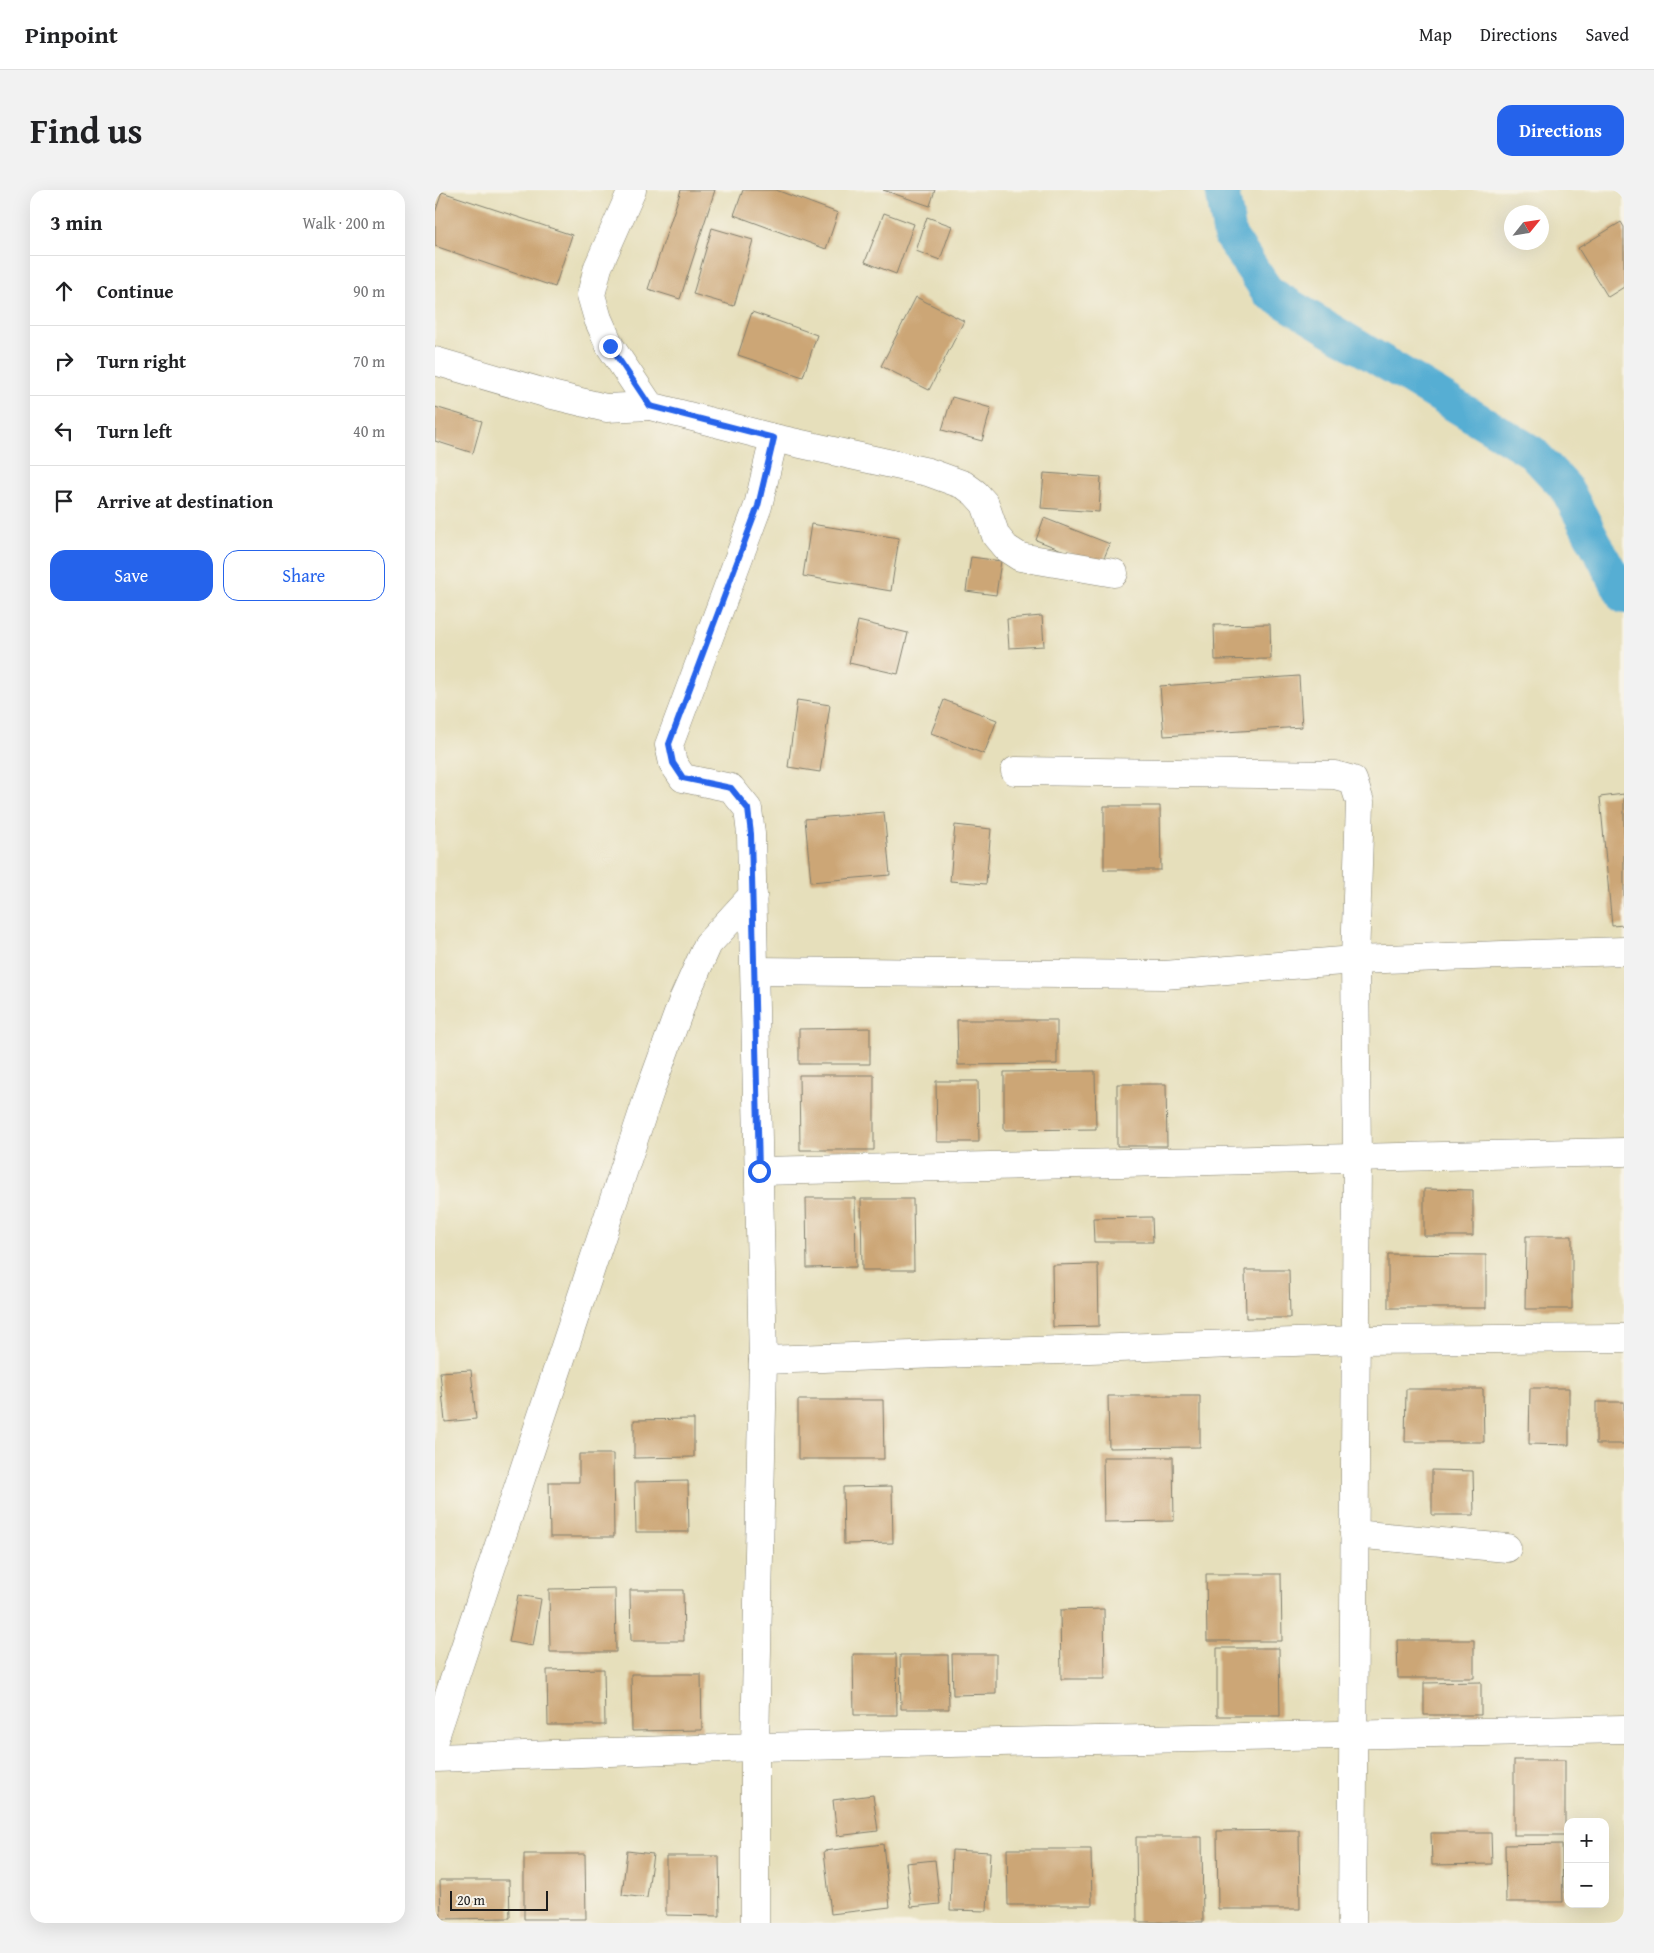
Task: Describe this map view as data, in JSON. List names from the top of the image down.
{
  "scale_bar": "20 m",
  "north": "top right",
  "page": {
    "header": "Pinpoint",
    "nav": ["Map", "Directions", "Saved"],
    "title": "Find us",
    "buttons": [
      "Directions",
      ["Save", "Share"]
    ],
    "heading": ["3 min", "Walk · 200 m"],
    "list": [
      ["Continue", "90 m"],
      ["Turn right", "70 m"],
      ["Turn left", "40 m"],
      "Arrive at destination"
    ],
    "map_buttons": ["+", "−"],
    "scale": "20 m"
  }
}
